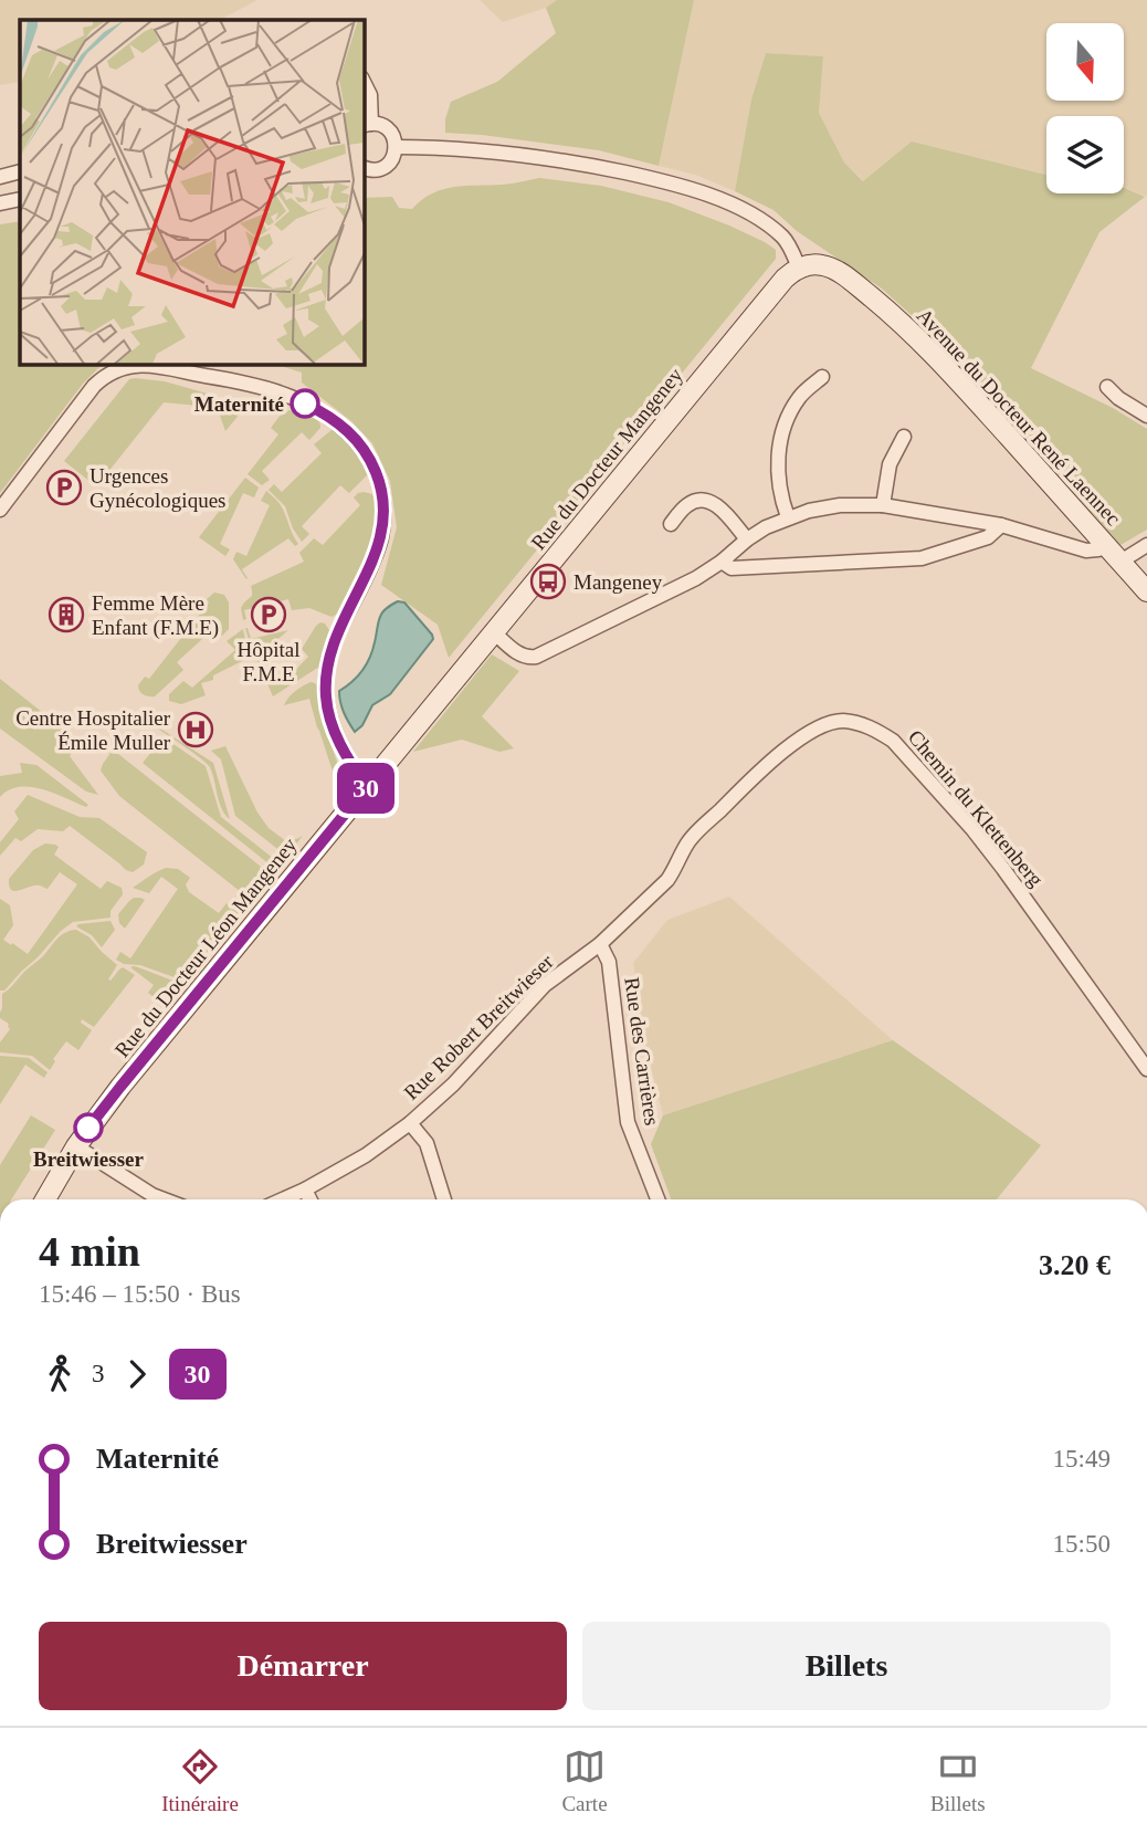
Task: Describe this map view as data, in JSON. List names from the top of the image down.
{
  "streets": {
    "street": [
      "Avenue du Docteur René Laennec",
      "Rue du Docteur Mangeney",
      "Chemin du Klettenberg",
      "Rue du Docteur Léon Mangeney",
      "Rue Robert Breitwieser",
      "Rue des Carrières"
    ]
  },
  "crossings": [
    ["Avenue du Docteur René Laennec", "Rue du Docteur Mangeney"],
    ["Rue du Docteur Mangeney", "Rue du Docteur Léon Mangeney"],
    ["Chemin du Klettenberg", "Rue Robert Breitwieser"],
    ["Chemin du Klettenberg", "Rue des Carrières"],
    ["Rue Robert Breitwieser", "Rue des Carrières"]
  ],
  "places": {
    "other": ["Maternité", "Breitwiesser"],
    "parking": ["Urgences Gynécologiques", "Hôpital F.M.E"],
    "bus stop": ["Mangeney"],
    "building": ["Femme Mère Enfant (F.M.E)"],
    "hospital": ["Centre Hospitalier Émile Muller"]
  },
  "lines": ["bus line 30"],
  "north": "bottom",
  "page": {
    "on_map": "30",
    "heading": ["4 min", "15:46 – 15:50 · Bus", "3.20 €"],
    "legs": ["3", "30"],
    "list": [
      {
        "name": "Maternité",
        "value": "15:49"
      },
      {
        "name": "Breitwiesser",
        "value": "15:50"
      }
    ],
    "buttons": ["Démarrer", "Billets"],
    "tabs": ["Itinéraire", "Carte", "Billets"]
  }
}
